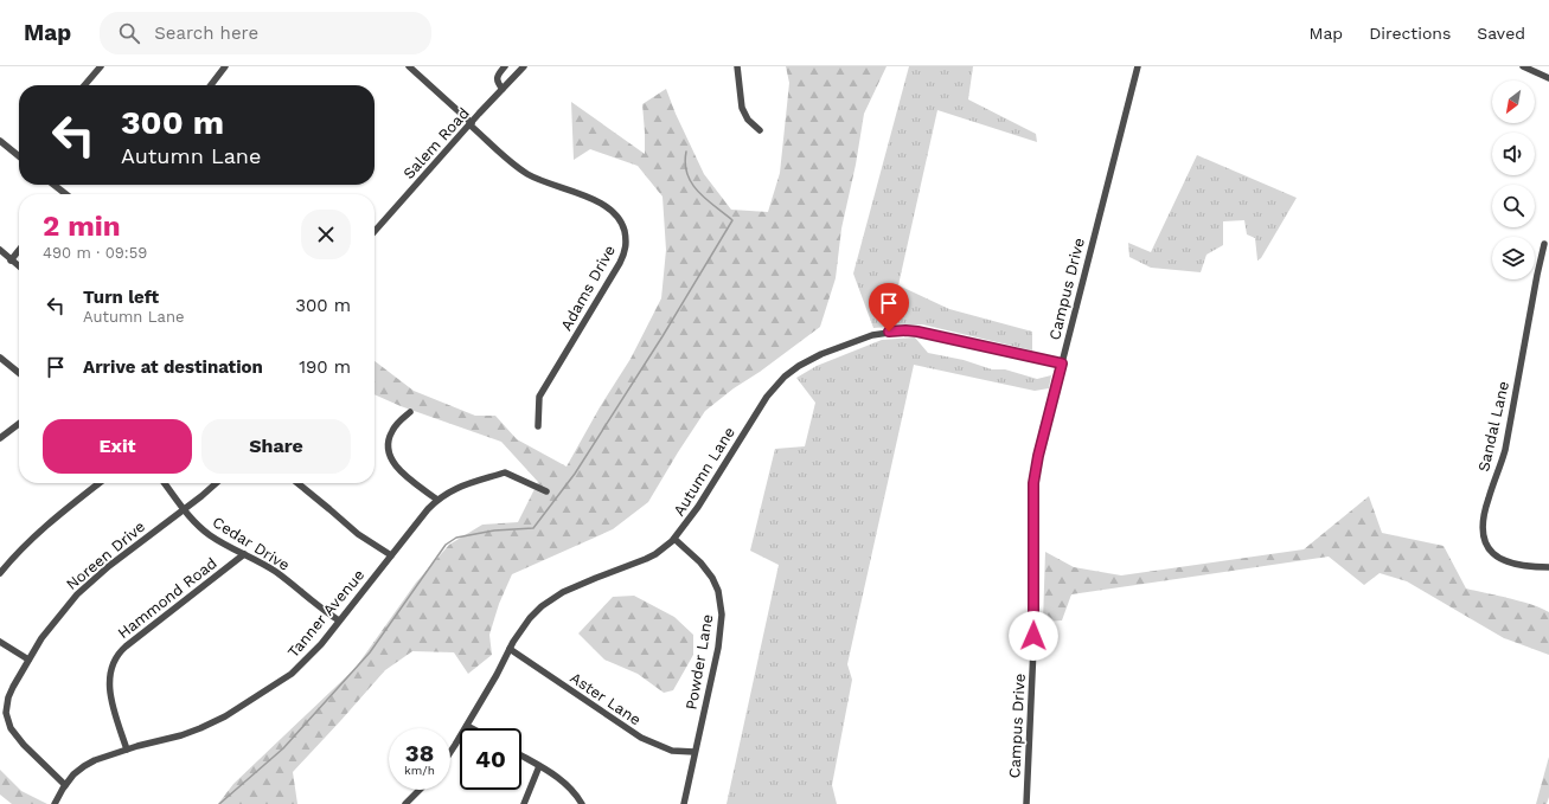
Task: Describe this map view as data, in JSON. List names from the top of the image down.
{
  "streets": {
    "street": [
      "Salem Road",
      "Adams Drive",
      "Campus Drive",
      "Sandal Lane",
      "Autumn Lane",
      "Cedar Drive",
      "Noreen Drive",
      "Hammond Road",
      "Tanner Avenue",
      "Powder Lane",
      "Aster Lane"
    ]
  },
  "crossings": [
    ["Salem Road", "Adams Drive"],
    ["Campus Drive", "Autumn Lane"],
    ["Autumn Lane", "Powder Lane"],
    ["Autumn Lane", "Aster Lane"],
    ["Cedar Drive", "Noreen Drive"],
    ["Cedar Drive", "Hammond Road"],
    ["Cedar Drive", "Tanner Avenue"],
    ["Noreen Drive", "Tanner Avenue"],
    ["Hammond Road", "Tanner Avenue"],
    ["Powder Lane", "Aster Lane"]
  ],
  "north": "bottom left",
  "page": {
    "header": "Map",
    "search": "Search here",
    "nav": ["Map", "Directions", "Saved"],
    "turn": ["300 m", "Autumn Lane"],
    "heading": ["2 min", "490 m · 09:59"],
    "list": [
      {
        "name": "Turn left",
        "note": "Autumn Lane",
        "value": "300 m"
      },
      {
        "name": "Arrive at destination",
        "value": "190 m"
      }
    ],
    "buttons": ["Exit", "Share"],
    "speed": "38 km/h",
    "limit": "40"
  }
}
